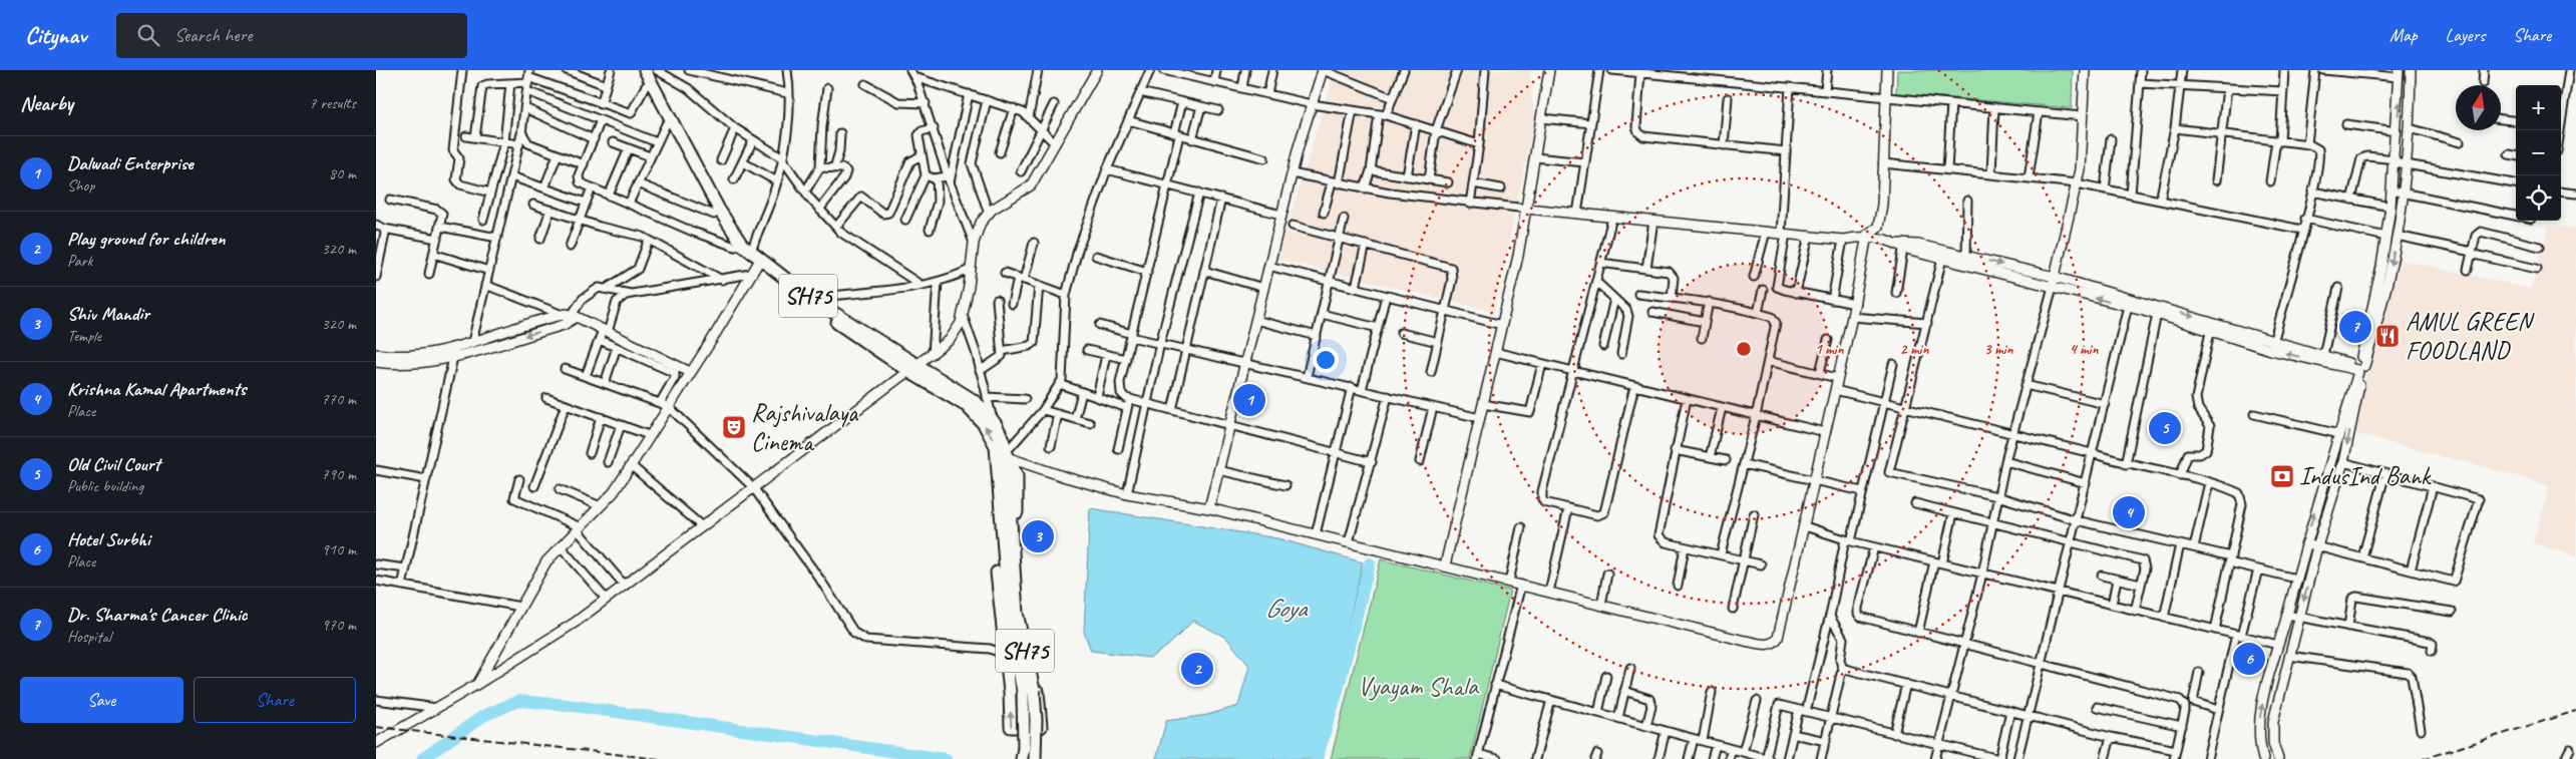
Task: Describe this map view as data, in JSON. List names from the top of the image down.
{
  "streets": {
    "main road": ["SH75"]
  },
  "water": ["Goya"],
  "parks": ["Vyayam Shala"],
  "places": {
    "restaurant": ["AMUL GREEN FOODLAND"],
    "theatre": ["Rajshivalaya Cinema"],
    "bank": ["IndusInd Bank"]
  },
  "north": "top",
  "page": {
    "header": "Citynav",
    "search": "Search here",
    "nav": ["Map", "Layers", "Share"],
    "heading": ["Nearby", "7 results"],
    "map_buttons": ["+", "−"],
    "list": [
      {
        "mark": "1",
        "name": "Dalwadi Enterprise",
        "note": "Shop",
        "value": "80 m"
      },
      {
        "mark": "2",
        "name": "Play ground for children",
        "note": "Park",
        "value": "320 m"
      },
      {
        "mark": "3",
        "name": "Shiv Mandir",
        "note": "Temple",
        "value": "320 m"
      },
      {
        "mark": "4",
        "name": "Krishna Kamal Apartments",
        "note": "Place",
        "value": "770 m"
      },
      {
        "mark": "5",
        "name": "Old Civil Court",
        "note": "Public building",
        "value": "790 m"
      },
      {
        "mark": "6",
        "name": "Hotel Surbhi",
        "note": "Place",
        "value": "910 m"
      },
      {
        "mark": "7",
        "name": "Dr. Sharma's Cancer Clinic",
        "note": "Hospital",
        "value": "970 m"
      }
    ],
    "pins": [
      "7",
      "1",
      "5",
      "4",
      "3",
      "6",
      "2"
    ],
    "buttons": ["Save", "Share"]
  },
  "rings": [
    "1 min",
    "2 min",
    "3 min",
    "4 min"
  ]
}
